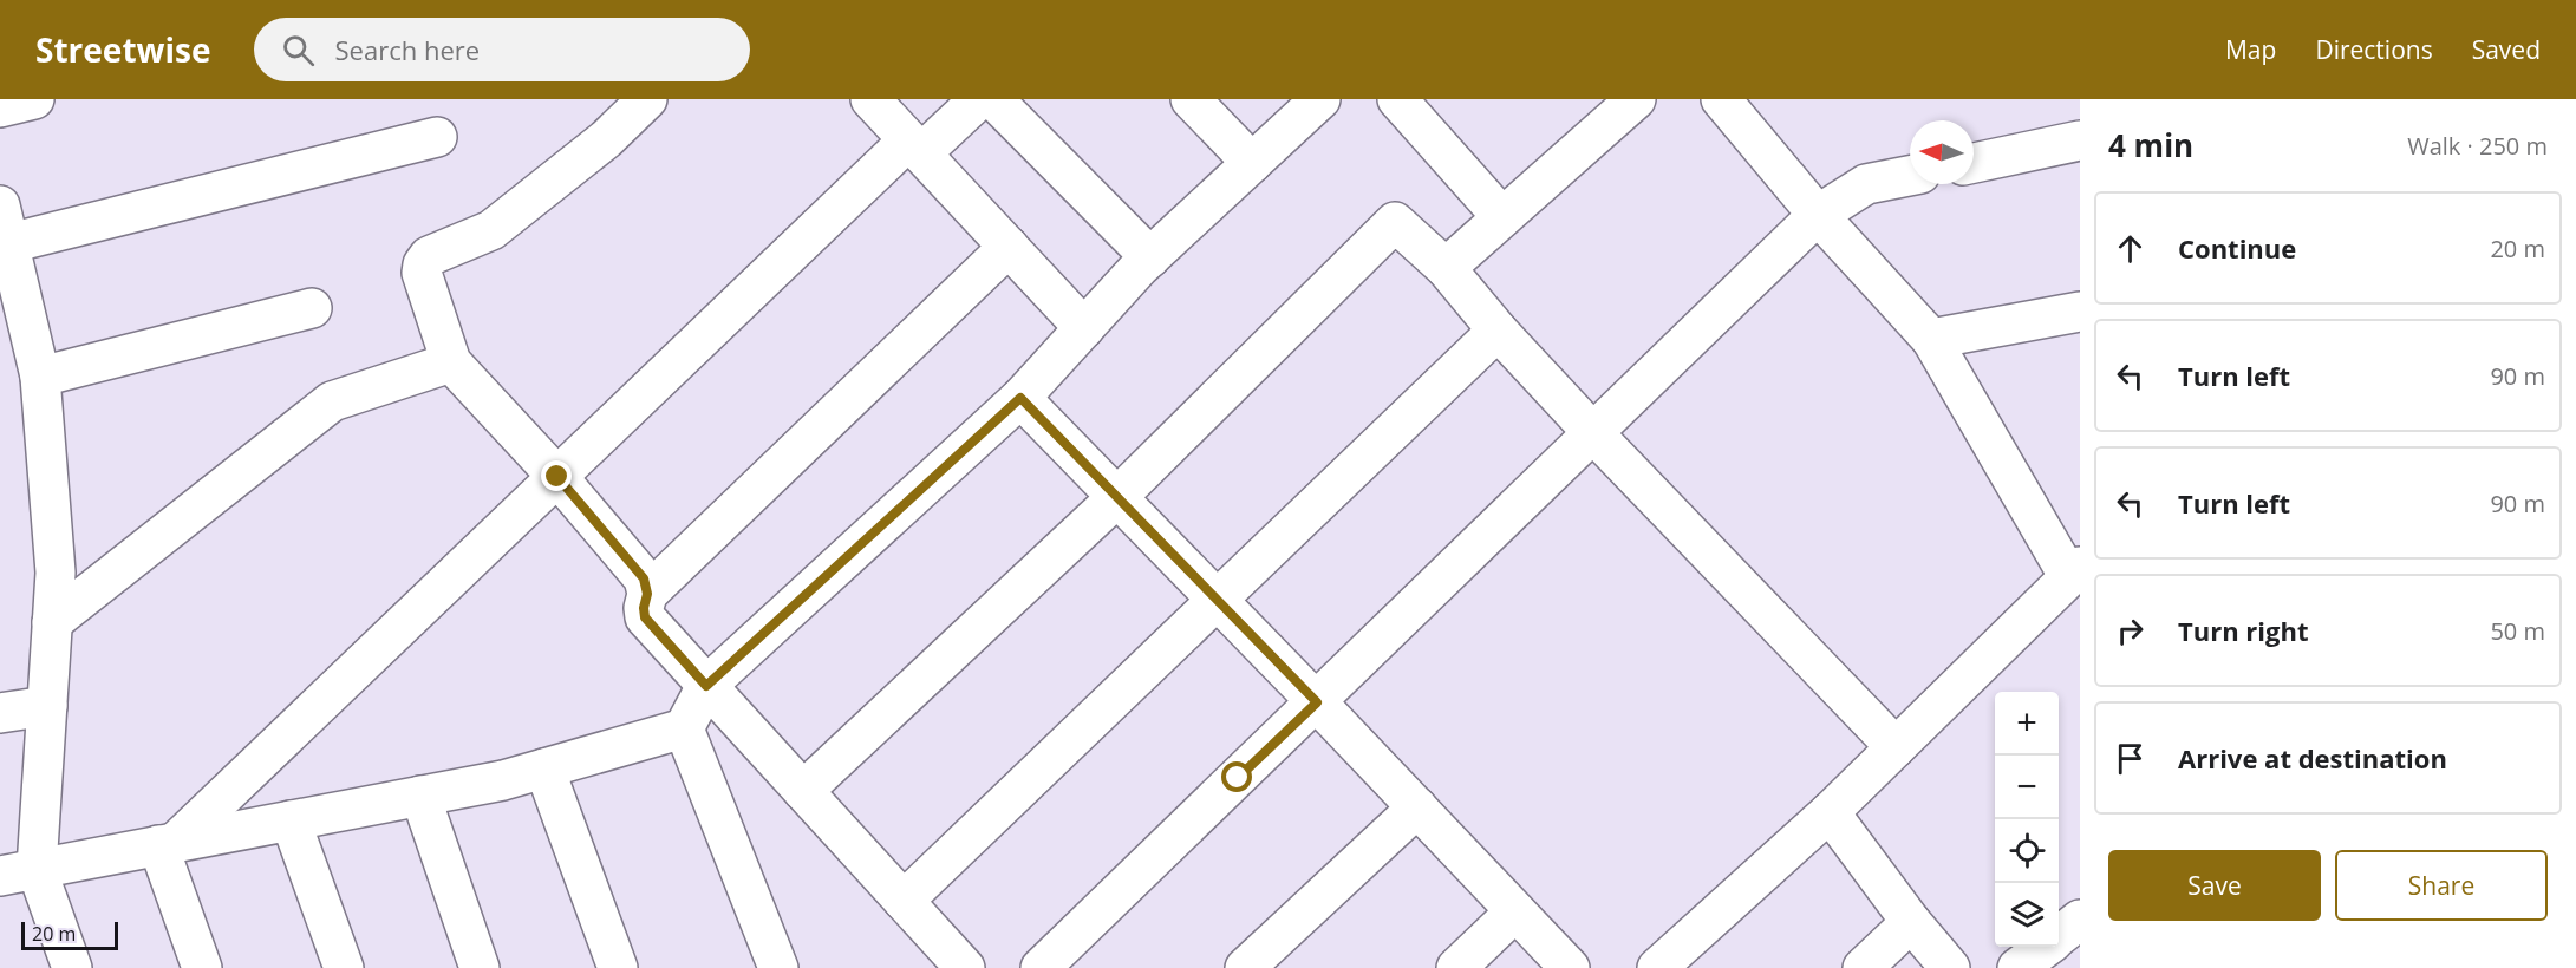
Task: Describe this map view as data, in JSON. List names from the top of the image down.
{
  "scale_bar": "20 m",
  "north": "left",
  "page": {
    "header": "Streetwise",
    "search": "Search here",
    "nav": ["Map", "Directions", "Saved"],
    "heading": ["4 min", "Walk · 250 m"],
    "list": [
      ["Continue", "20 m"],
      ["Turn left", "90 m"],
      ["Turn left", "90 m"],
      ["Turn right", "50 m"],
      "Arrive at destination"
    ],
    "map_buttons": ["+", "−"],
    "buttons": ["Save", "Share"],
    "scale": "20 m"
  }
}
